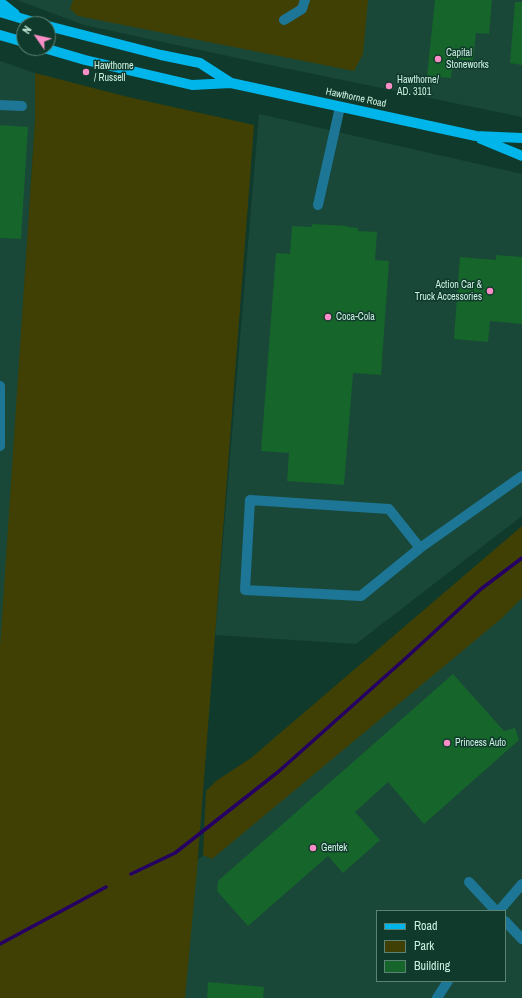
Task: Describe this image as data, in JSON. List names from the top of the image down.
{
  "streets": {
    "main road": ["Hawthorne Road"]
  },
  "places": [
    "Capital Stoneworks",
    "Hawthorne / Russell",
    "Hawthorne/ AD. 3101",
    "Action Car & Truck Accessories",
    "Coca-Cola",
    "Princess Auto",
    "Gentek"
  ],
  "legend": ["Road", "Park", "Building"],
  "north": "top left"
}
